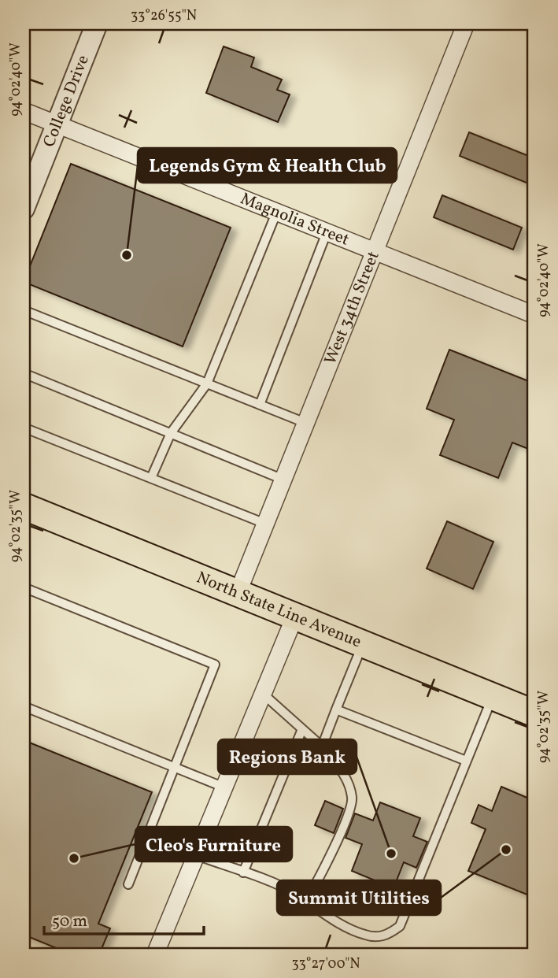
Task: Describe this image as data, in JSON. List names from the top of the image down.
{
  "streets": {
    "main road": ["North State Line Avenue"],
    "street": ["College Drive", "Magnolia Street", "West 34th Street"]
  },
  "crossings": [
    ["College Drive", "Magnolia Street"],
    ["Magnolia Street", "West 34th Street"],
    ["West 34th Street", "North State Line Avenue"]
  ],
  "places": [
    "Legends Gym & Health Club",
    "Summit Utilities",
    "Regions Bank",
    "Cleo's Furniture"
  ],
  "scale_bar": "50 m",
  "coordinates": [
    "33°26'55\"N",
    "94°02'40\"W",
    "94°02'35\"W",
    "33°27'00\"N"
  ]
}
